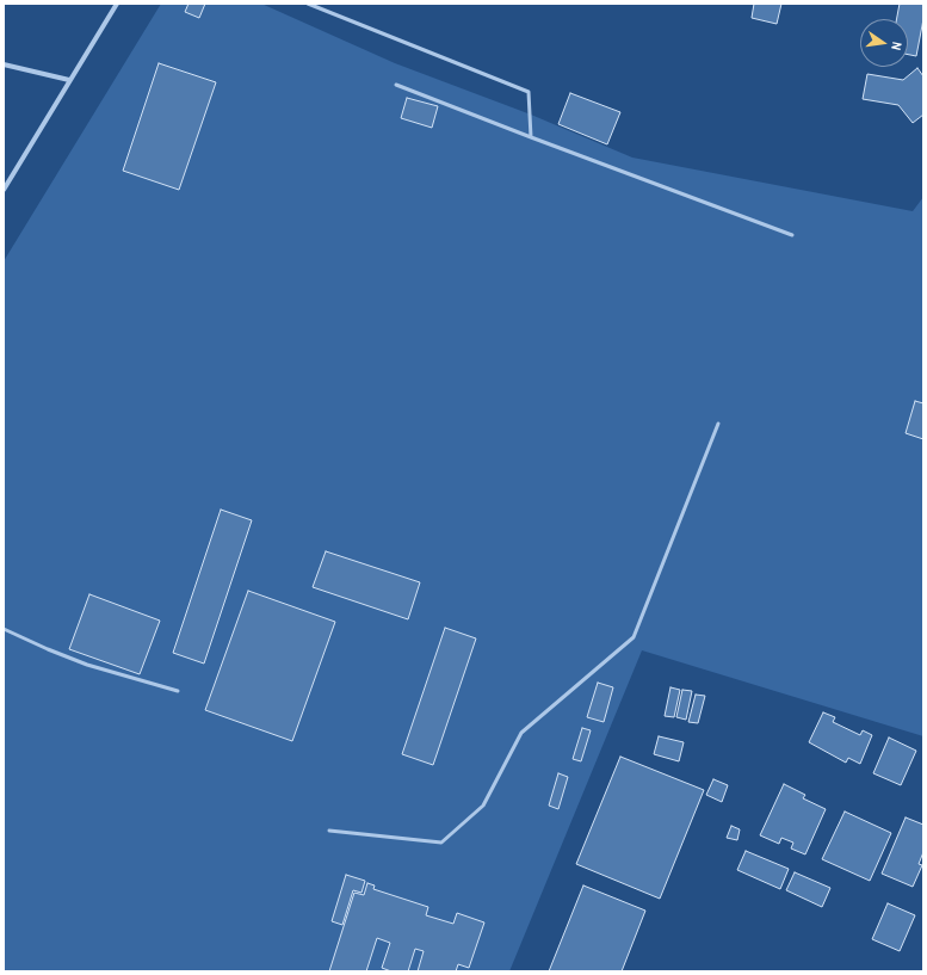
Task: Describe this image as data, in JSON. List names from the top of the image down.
{
  "north": "right"
}
